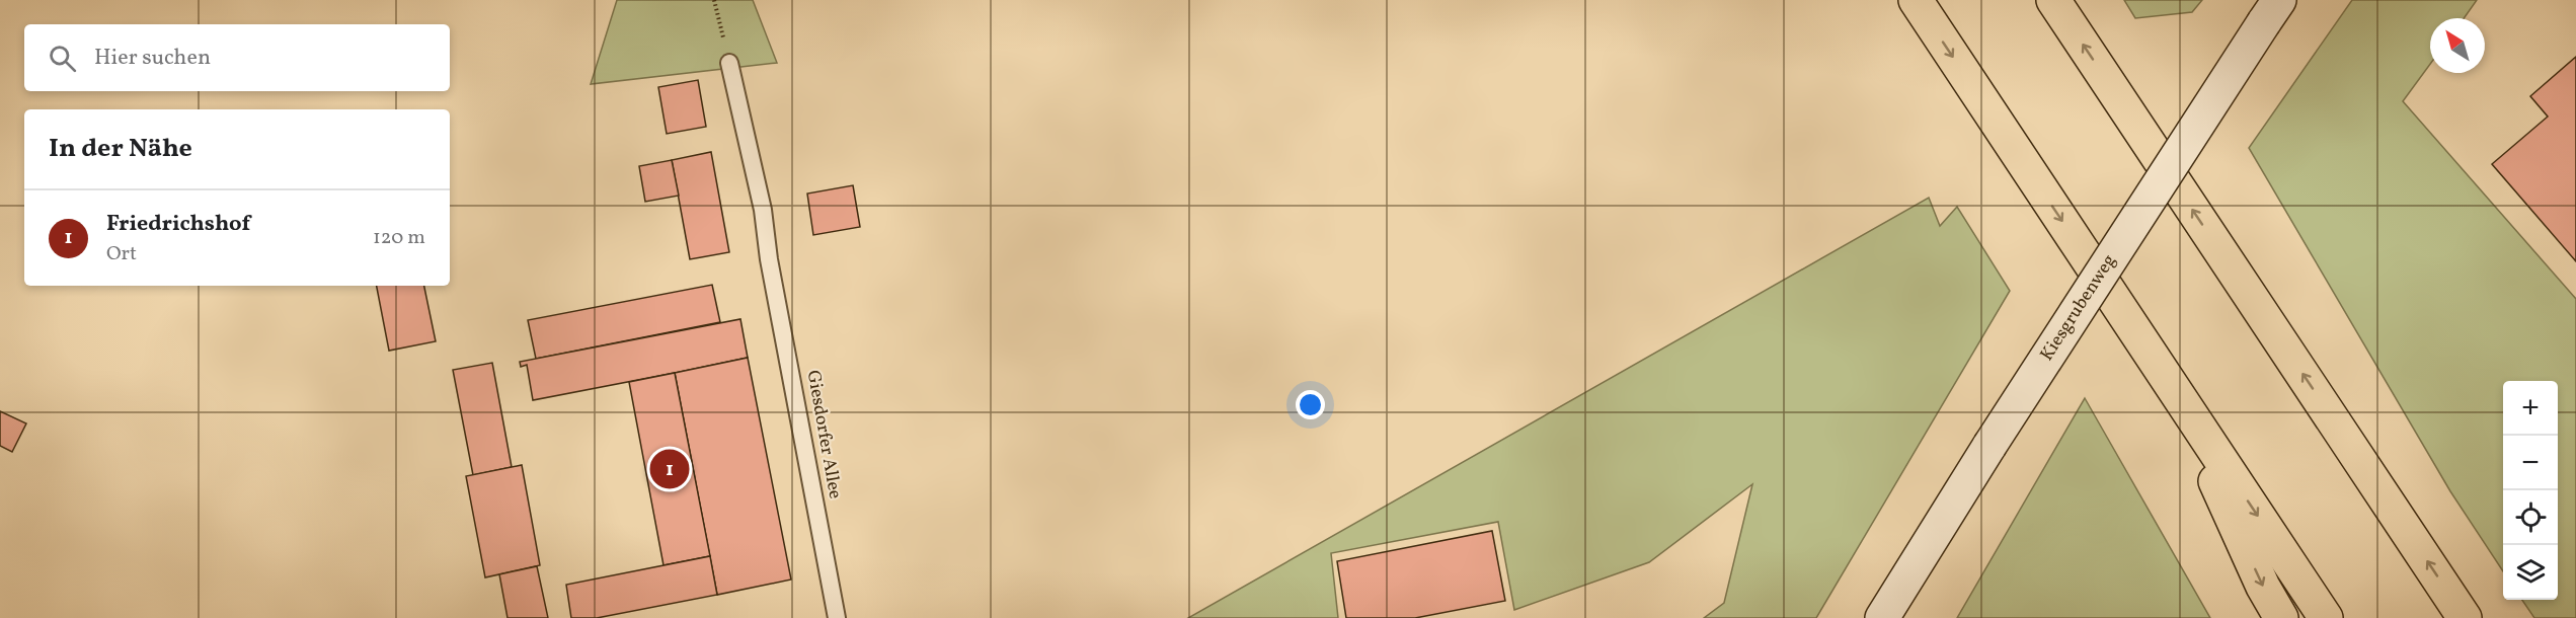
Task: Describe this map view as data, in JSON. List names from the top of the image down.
{
  "streets": {
    "main road": ["Kiesgrubenweg"],
    "lane": ["Giesdorfer Allee"]
  },
  "north": "top left",
  "page": {
    "search": "Hier suchen",
    "heading": "In der Nähe",
    "list": [
      {
        "mark": "1",
        "name": "Friedrichshof",
        "note": "Ort",
        "value": "120 m"
      }
    ],
    "map_buttons": ["+", "−"],
    "pins": "1"
  }
}
